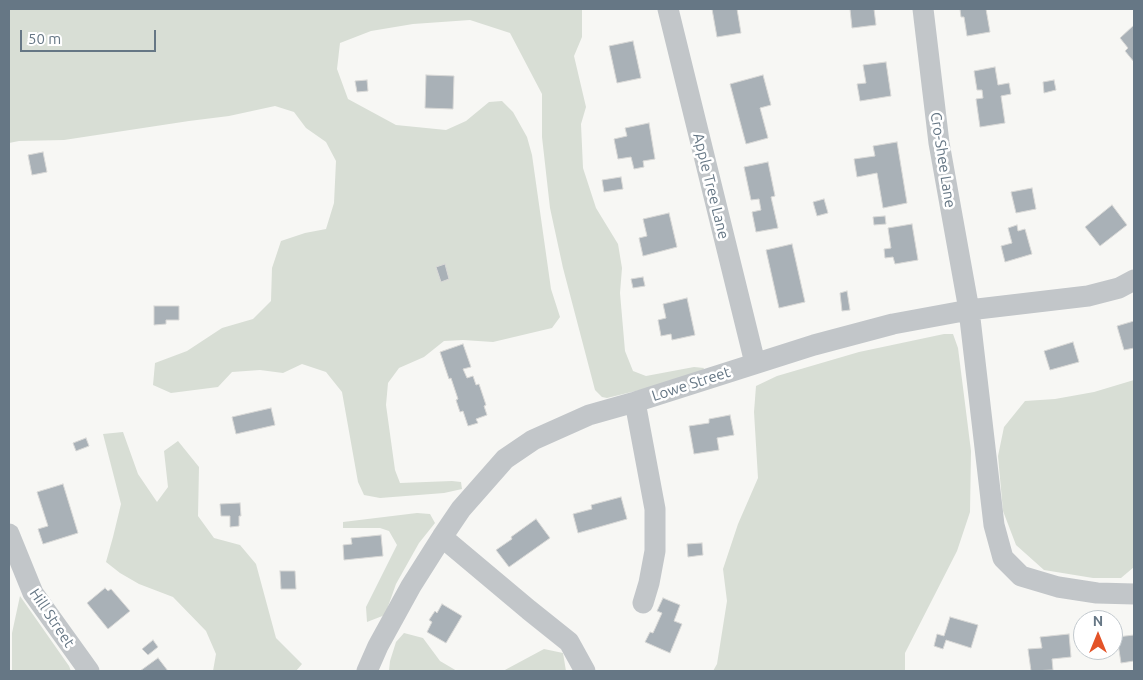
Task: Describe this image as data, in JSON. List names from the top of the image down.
{
  "streets": {
    "street": [
      "Cro-Shee Lane",
      "Apple Tree Lane",
      "Lowe Street",
      "Hill Street"
    ]
  },
  "crossings": [
    ["Cro-Shee Lane", "Lowe Street"],
    ["Apple Tree Lane", "Lowe Street"]
  ],
  "scale_bar": "50 m",
  "north": "top"
}
